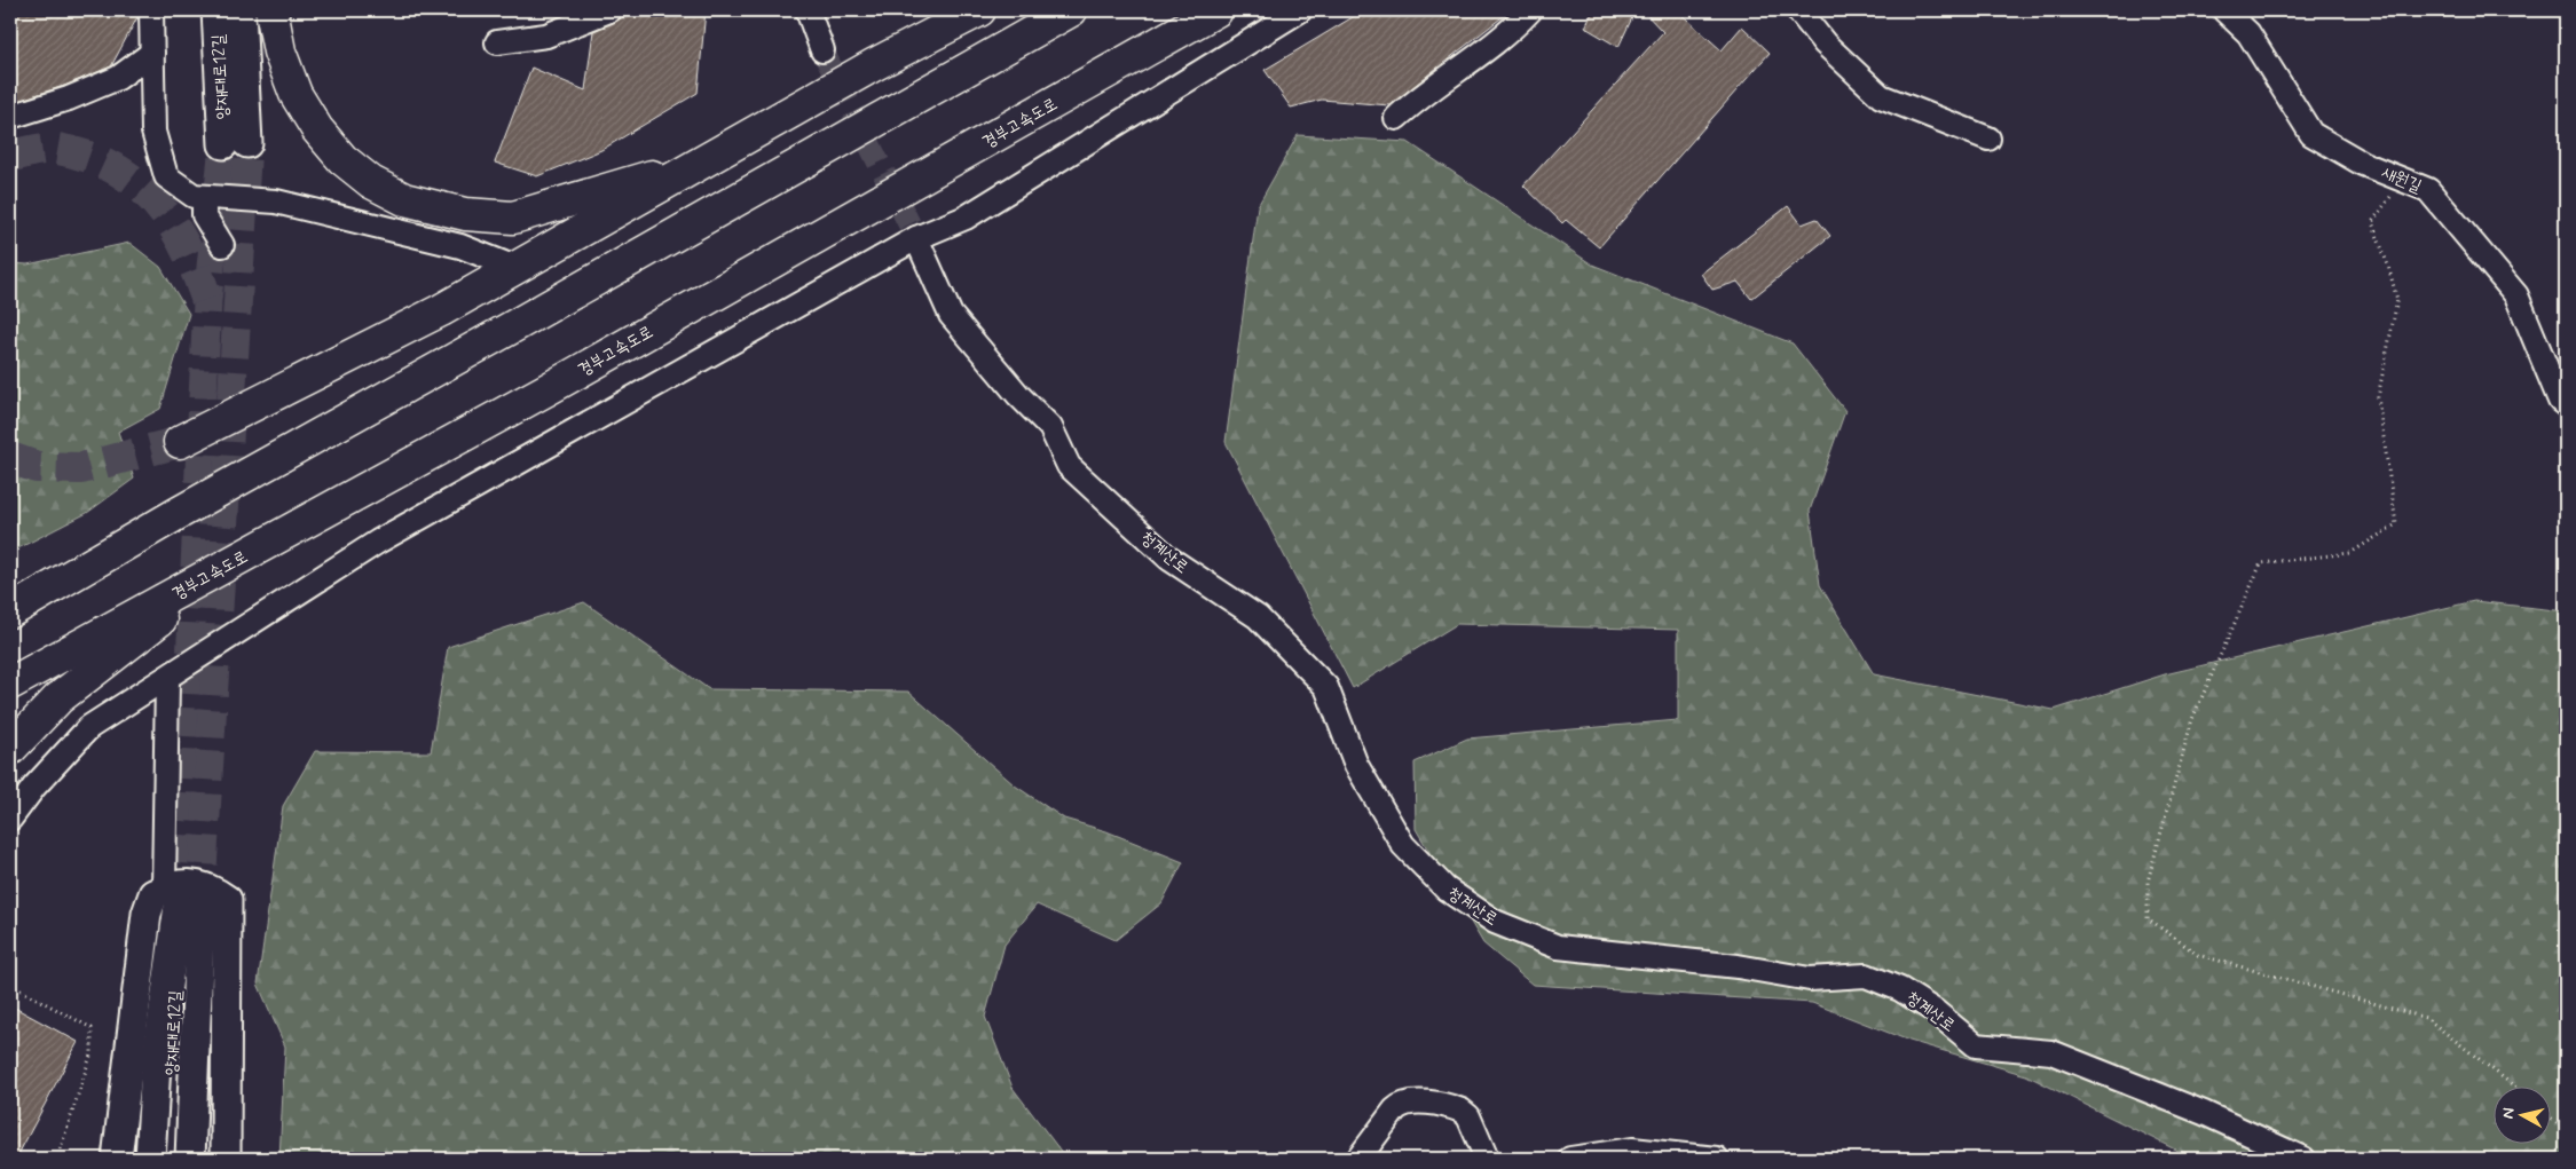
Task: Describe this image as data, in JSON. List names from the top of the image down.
{
  "streets": {
    "highway": ["경부고속도로"],
    "main road": ["양재대로12길"],
    "street": ["새원길", "청계산로"]
  },
  "north": "left"
}
